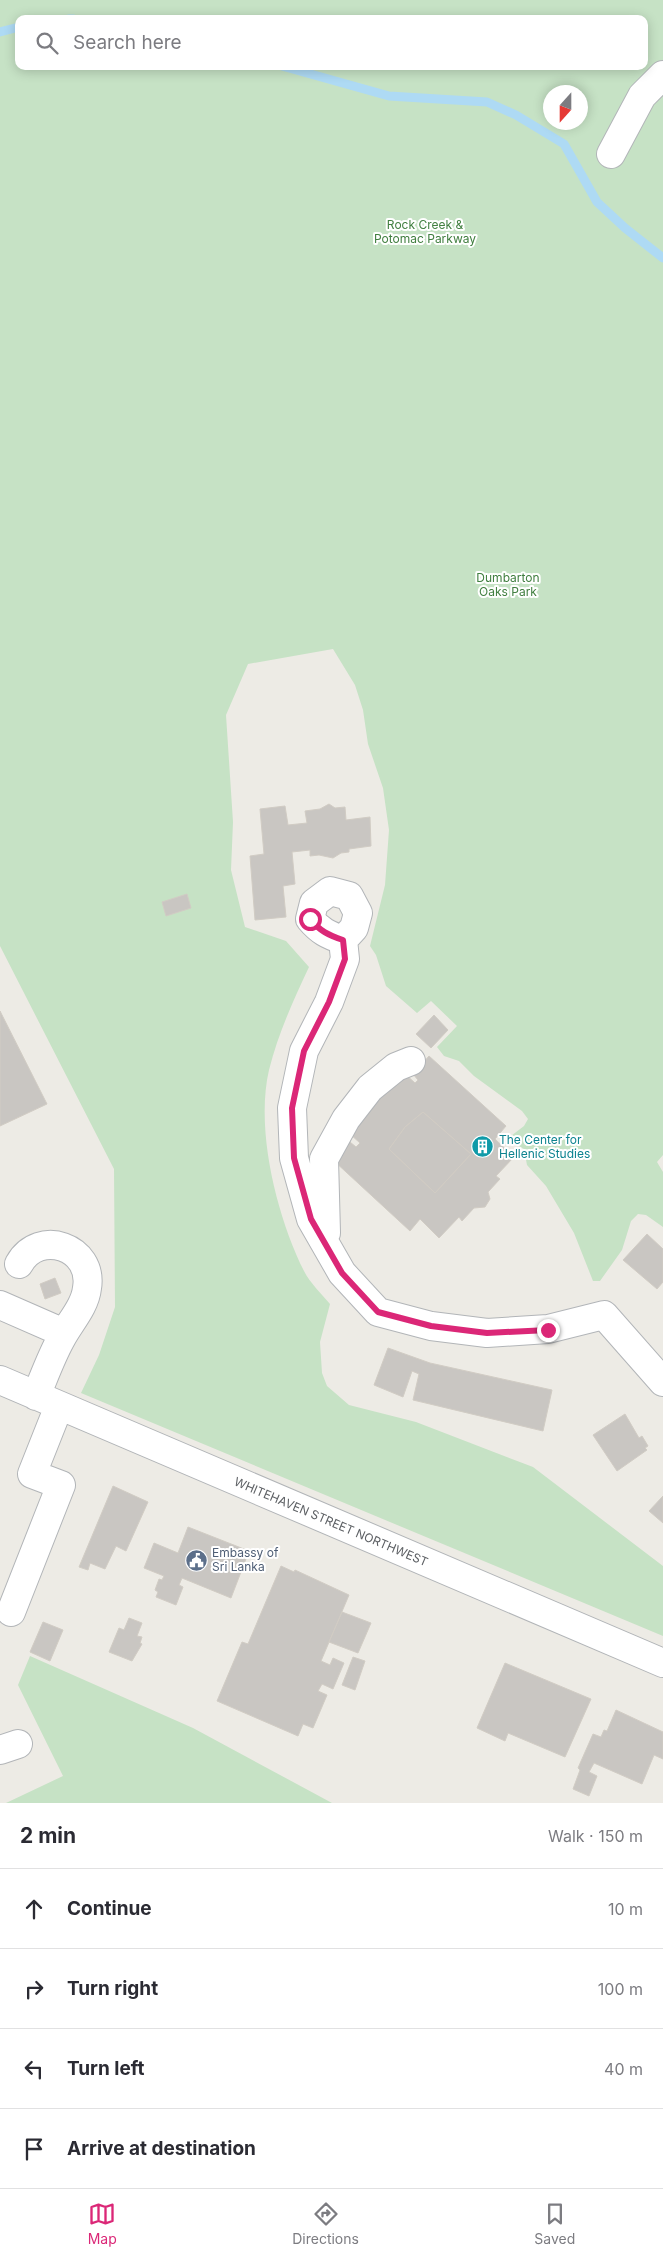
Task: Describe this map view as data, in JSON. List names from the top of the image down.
{
  "streets": {
    "street": ["WHITEHAVEN STREET NORTHWEST"]
  },
  "parks": ["Rock Creek & Potomac Parkway", "Dumbarton Oaks Park"],
  "places": {
    "building": ["The Center for Hellenic Studies"],
    "public building": ["Embassy of Sri Lanka"]
  },
  "north": "bottom",
  "page": {
    "search": "Search here",
    "heading": ["2 min", "Walk · 150 m"],
    "list": [
      ["Continue", "10 m"],
      ["Turn right", "100 m"],
      ["Turn left", "40 m"],
      "Arrive at destination"
    ],
    "nav": ["Map", "Directions", "Saved"]
  }
}
